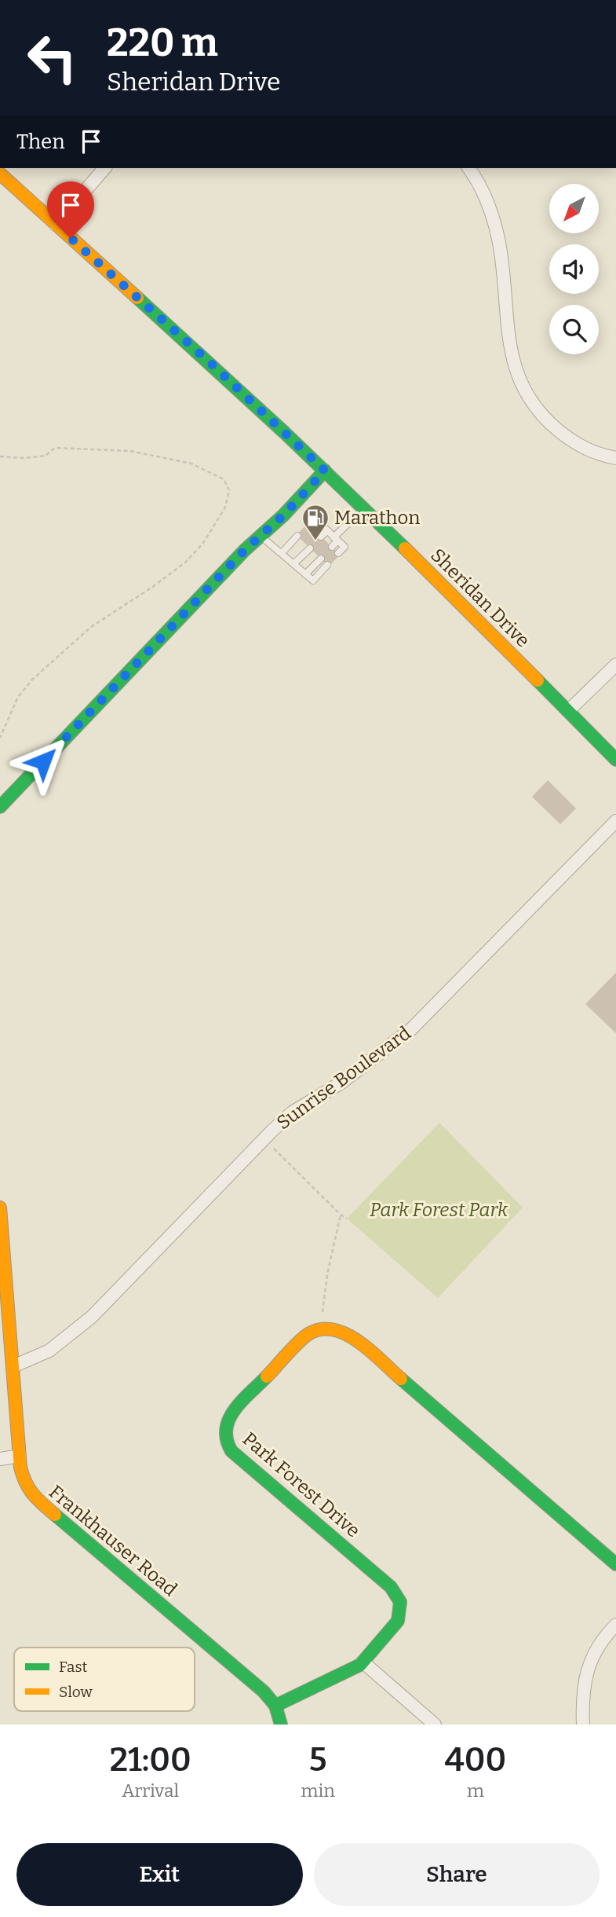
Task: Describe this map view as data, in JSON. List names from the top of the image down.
{
  "streets": {
    "street": [
      "Sheridan Drive",
      "Sunrise Boulevard",
      "Park Forest Drive",
      "Frankhauser Road"
    ]
  },
  "crossings": [
    ["Sunrise Boulevard", "Frankhauser Road"],
    ["Park Forest Drive", "Frankhauser Road"]
  ],
  "parks": ["Park Forest Park"],
  "places": {
    "fuel station": ["Marathon"]
  },
  "legend": ["Fast", "Slow"],
  "north": "bottom left",
  "page": {
    "turn": ["220 m", "Sheridan Drive"],
    "then": "Then",
    "eta": [
      "21:00",
      "Arrival",
      "5",
      "min",
      "400",
      "m"
    ],
    "buttons": ["Exit", "Share"]
  }
}
